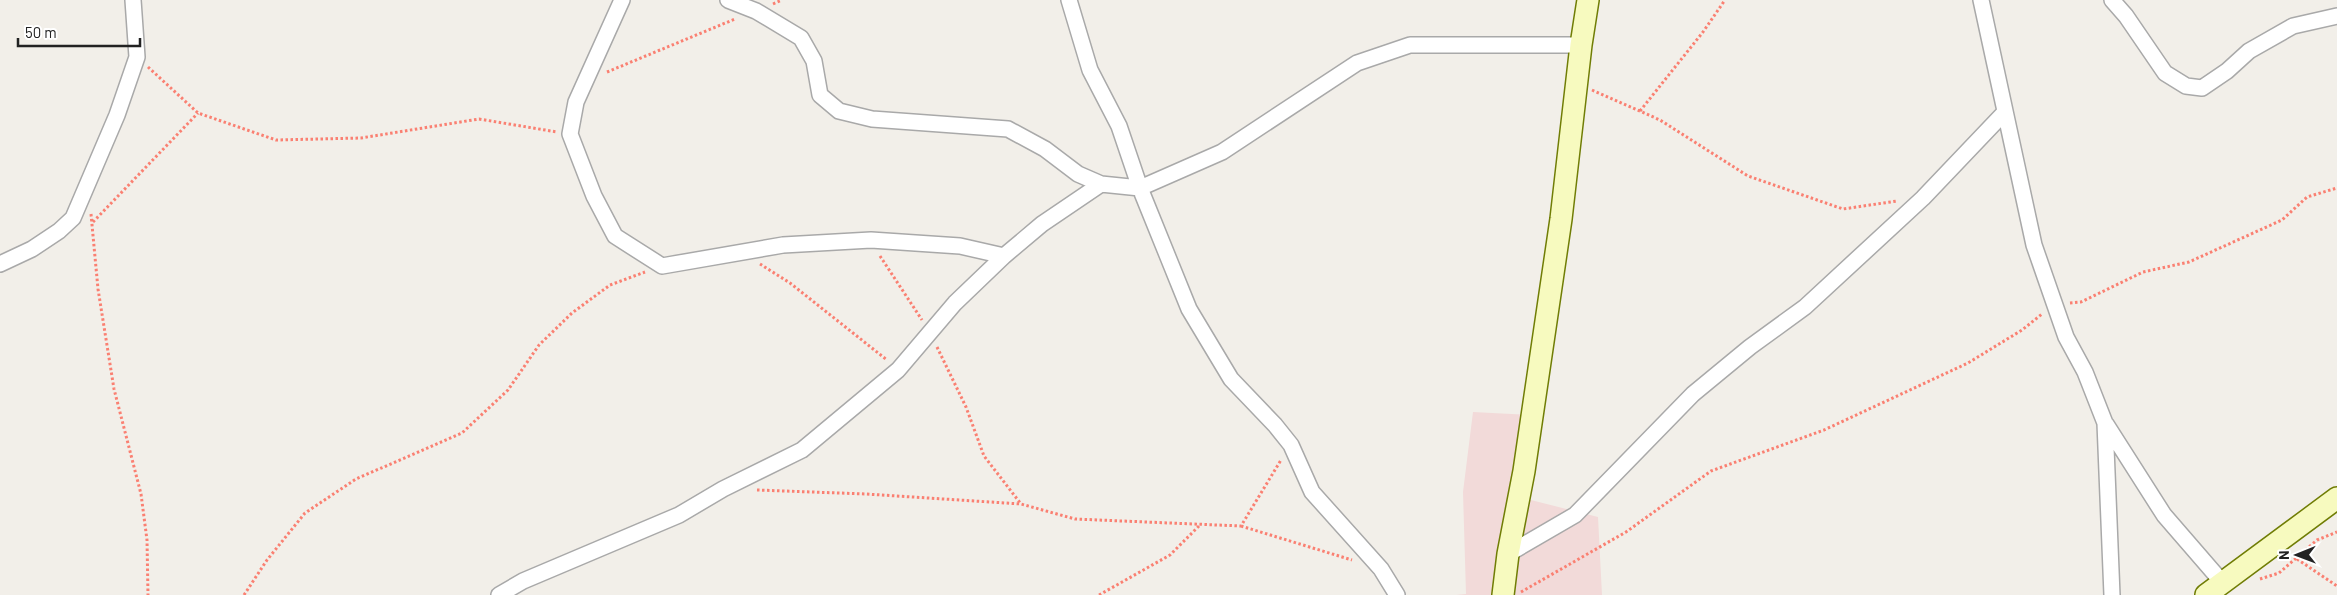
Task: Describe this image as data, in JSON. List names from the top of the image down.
{
  "scale_bar": "50 m",
  "north": "left"
}
